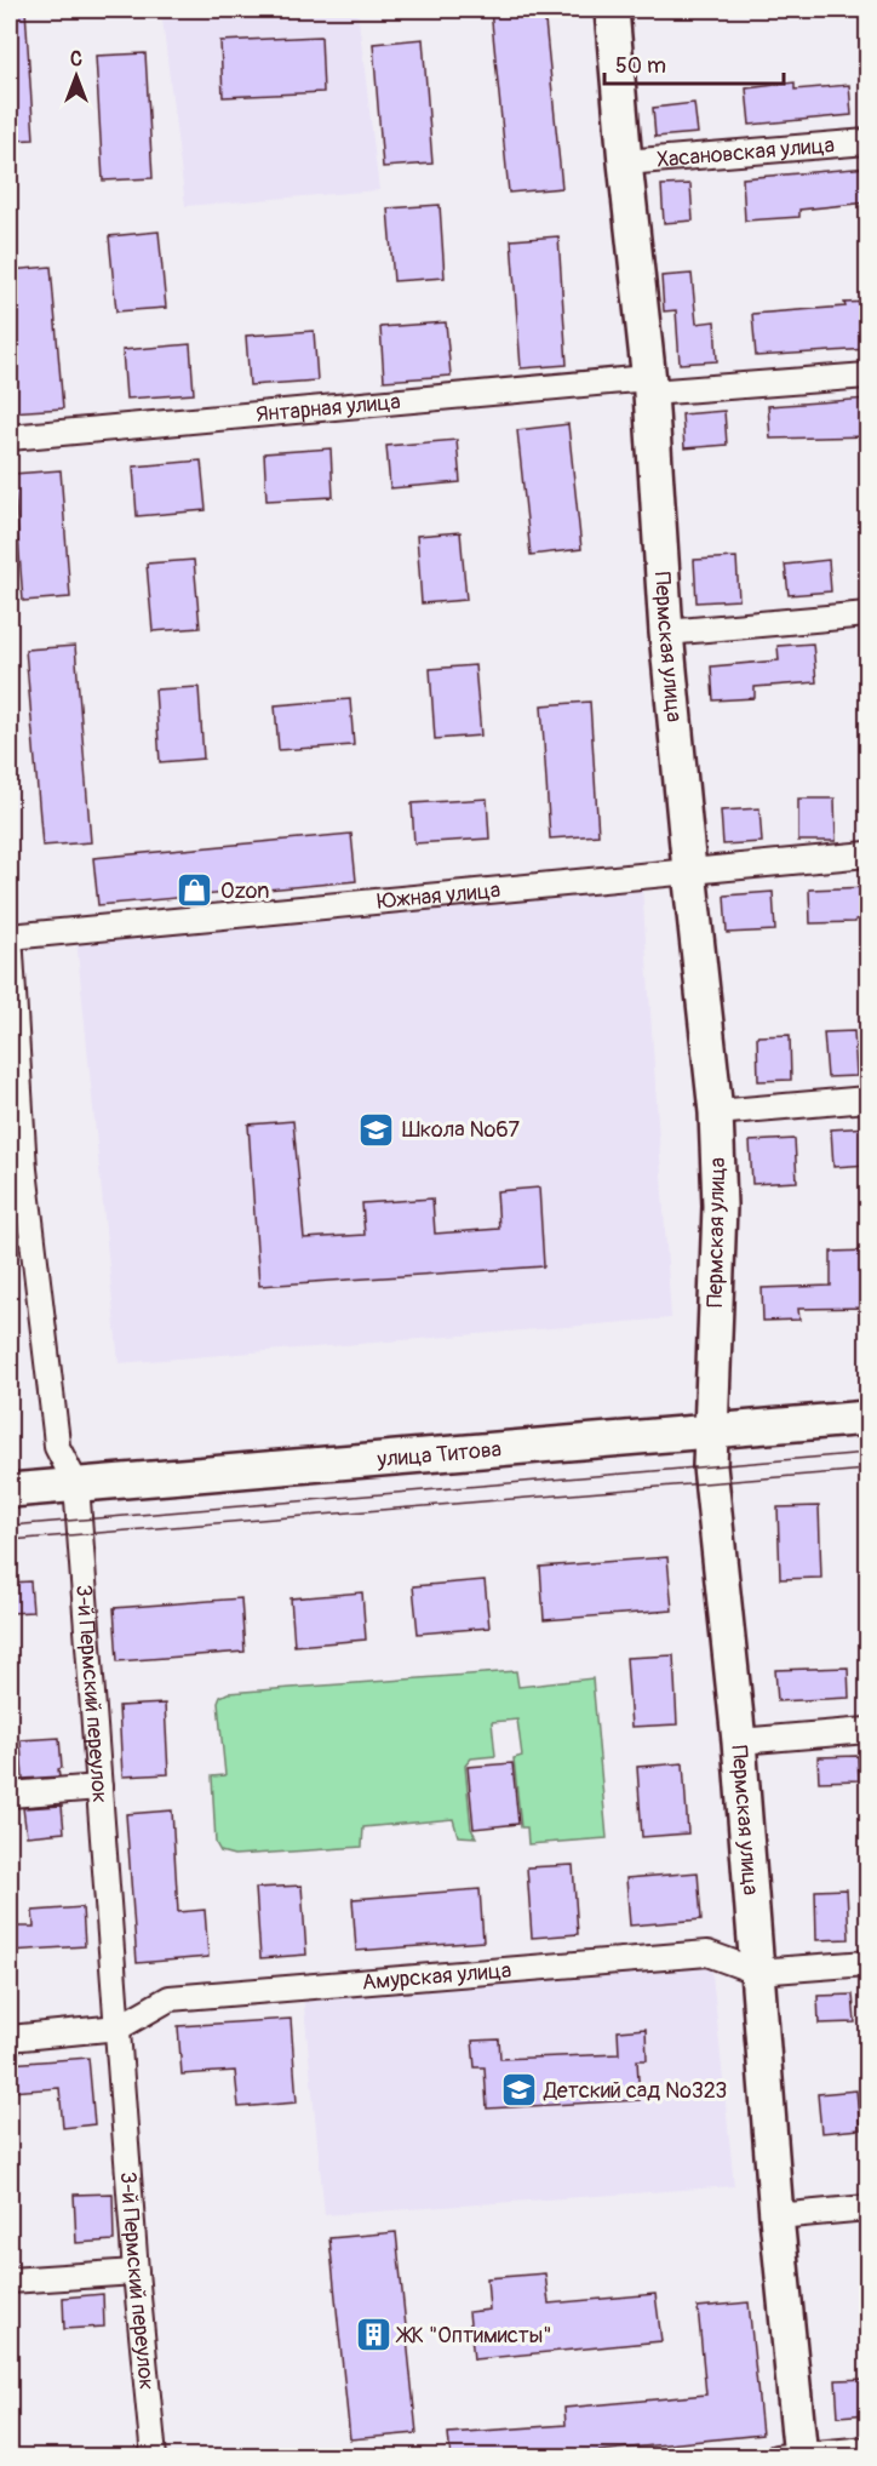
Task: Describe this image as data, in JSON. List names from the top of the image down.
{
  "streets": {
    "street": [
      "Хасановская улица",
      "Янтарная улица",
      "Пермская улица",
      "Южная улица",
      "улица Титова",
      "3-й Пермский переулок",
      "Амурская улица"
    ]
  },
  "crossings": [
    ["Хасановская улица", "Пермская улица"],
    ["Янтарная улица", "Пермская улица"],
    ["Пермская улица", "Южная улица"],
    ["Пермская улица", "улица Титова"],
    ["Пермская улица", "Амурская улица"],
    ["Южная улица", "3-й Пермский переулок"],
    ["улица Титова", "3-й Пермский переулок"],
    ["3-й Пермский переулок", "Амурская улица"]
  ],
  "places": {
    "shop": ["Ozon"],
    "school or university": ["Школа №67", "Детский сад №323"],
    "building": ["ЖК \"Оптимисты\""]
  },
  "scale_bar": "50 m",
  "north": "top"
}
